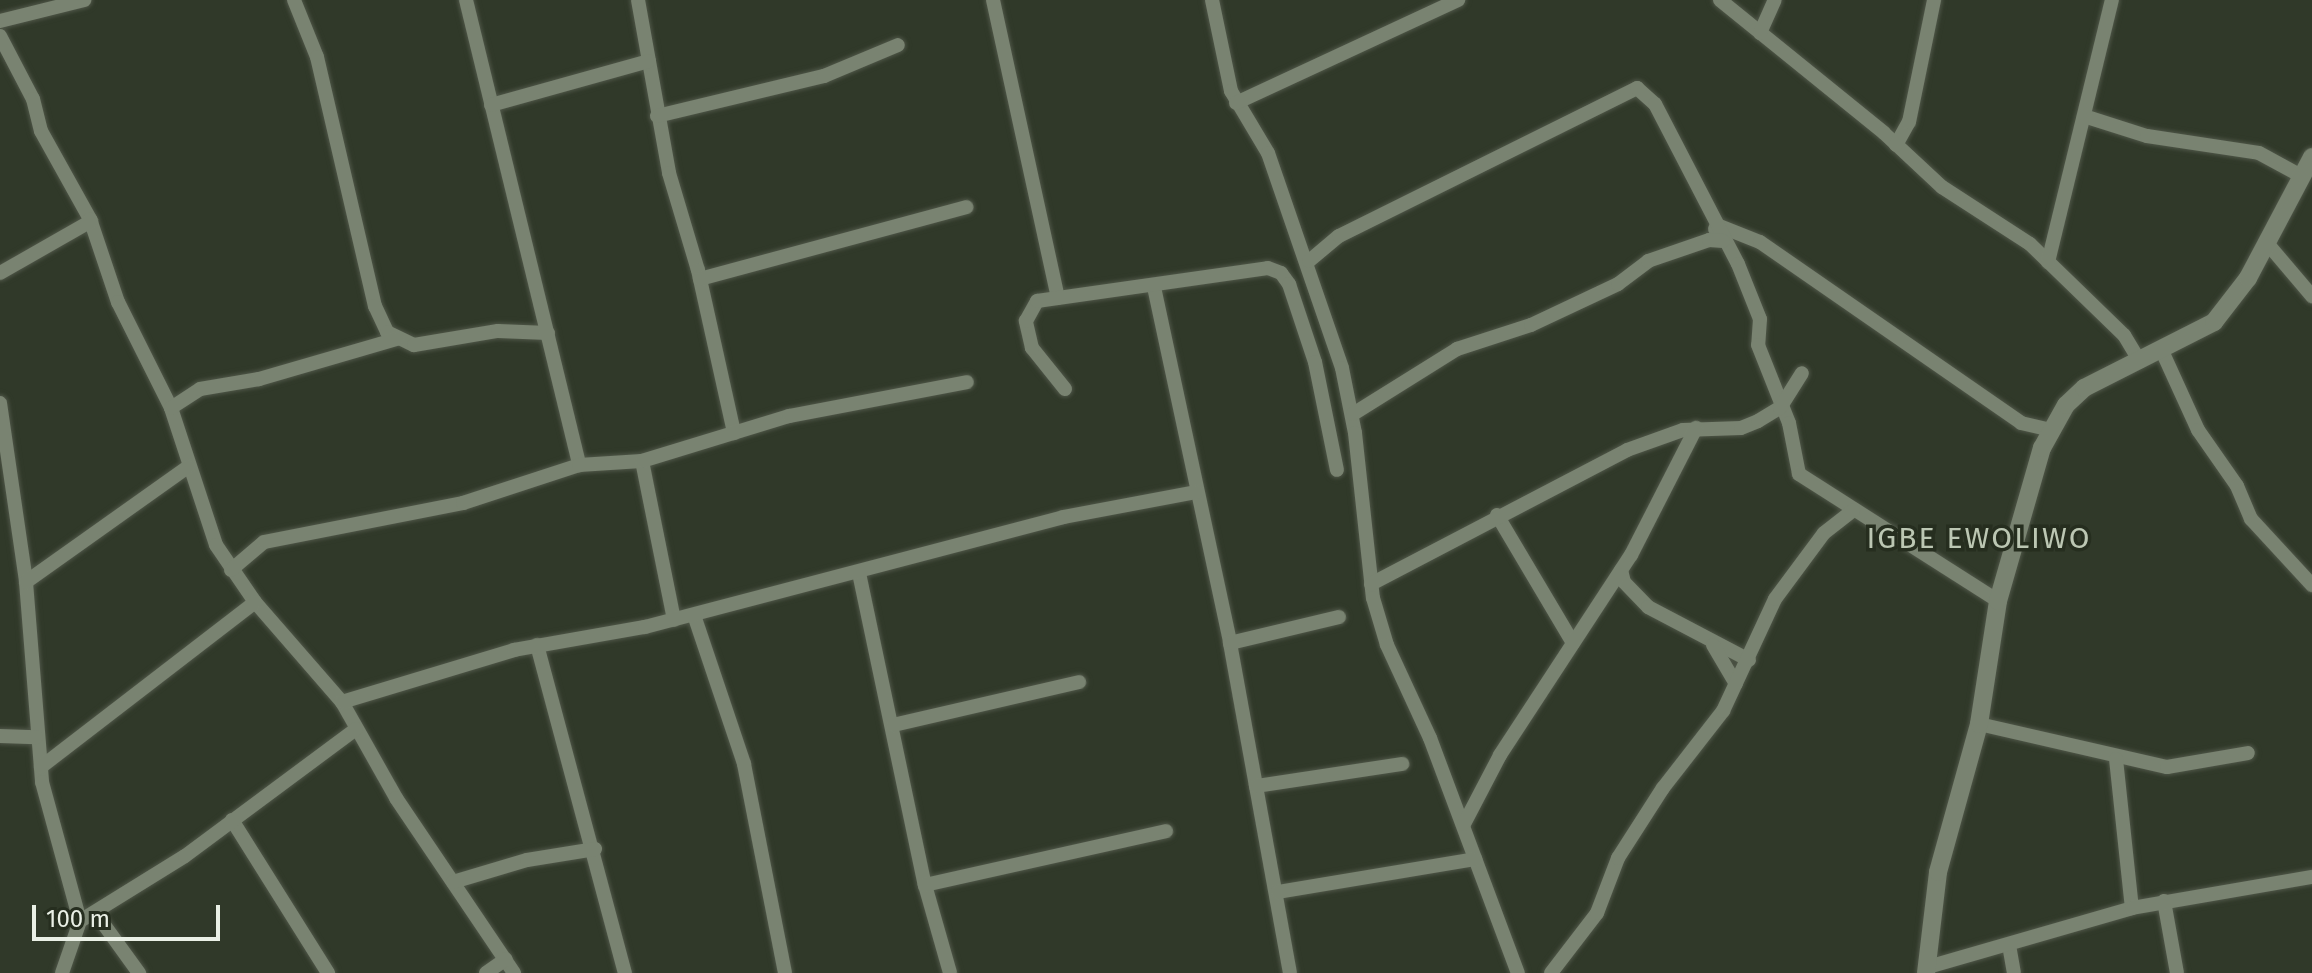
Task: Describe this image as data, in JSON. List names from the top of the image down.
{
  "districts": ["IGBE EWOLIWO"],
  "scale_bar": "100 m"
}
